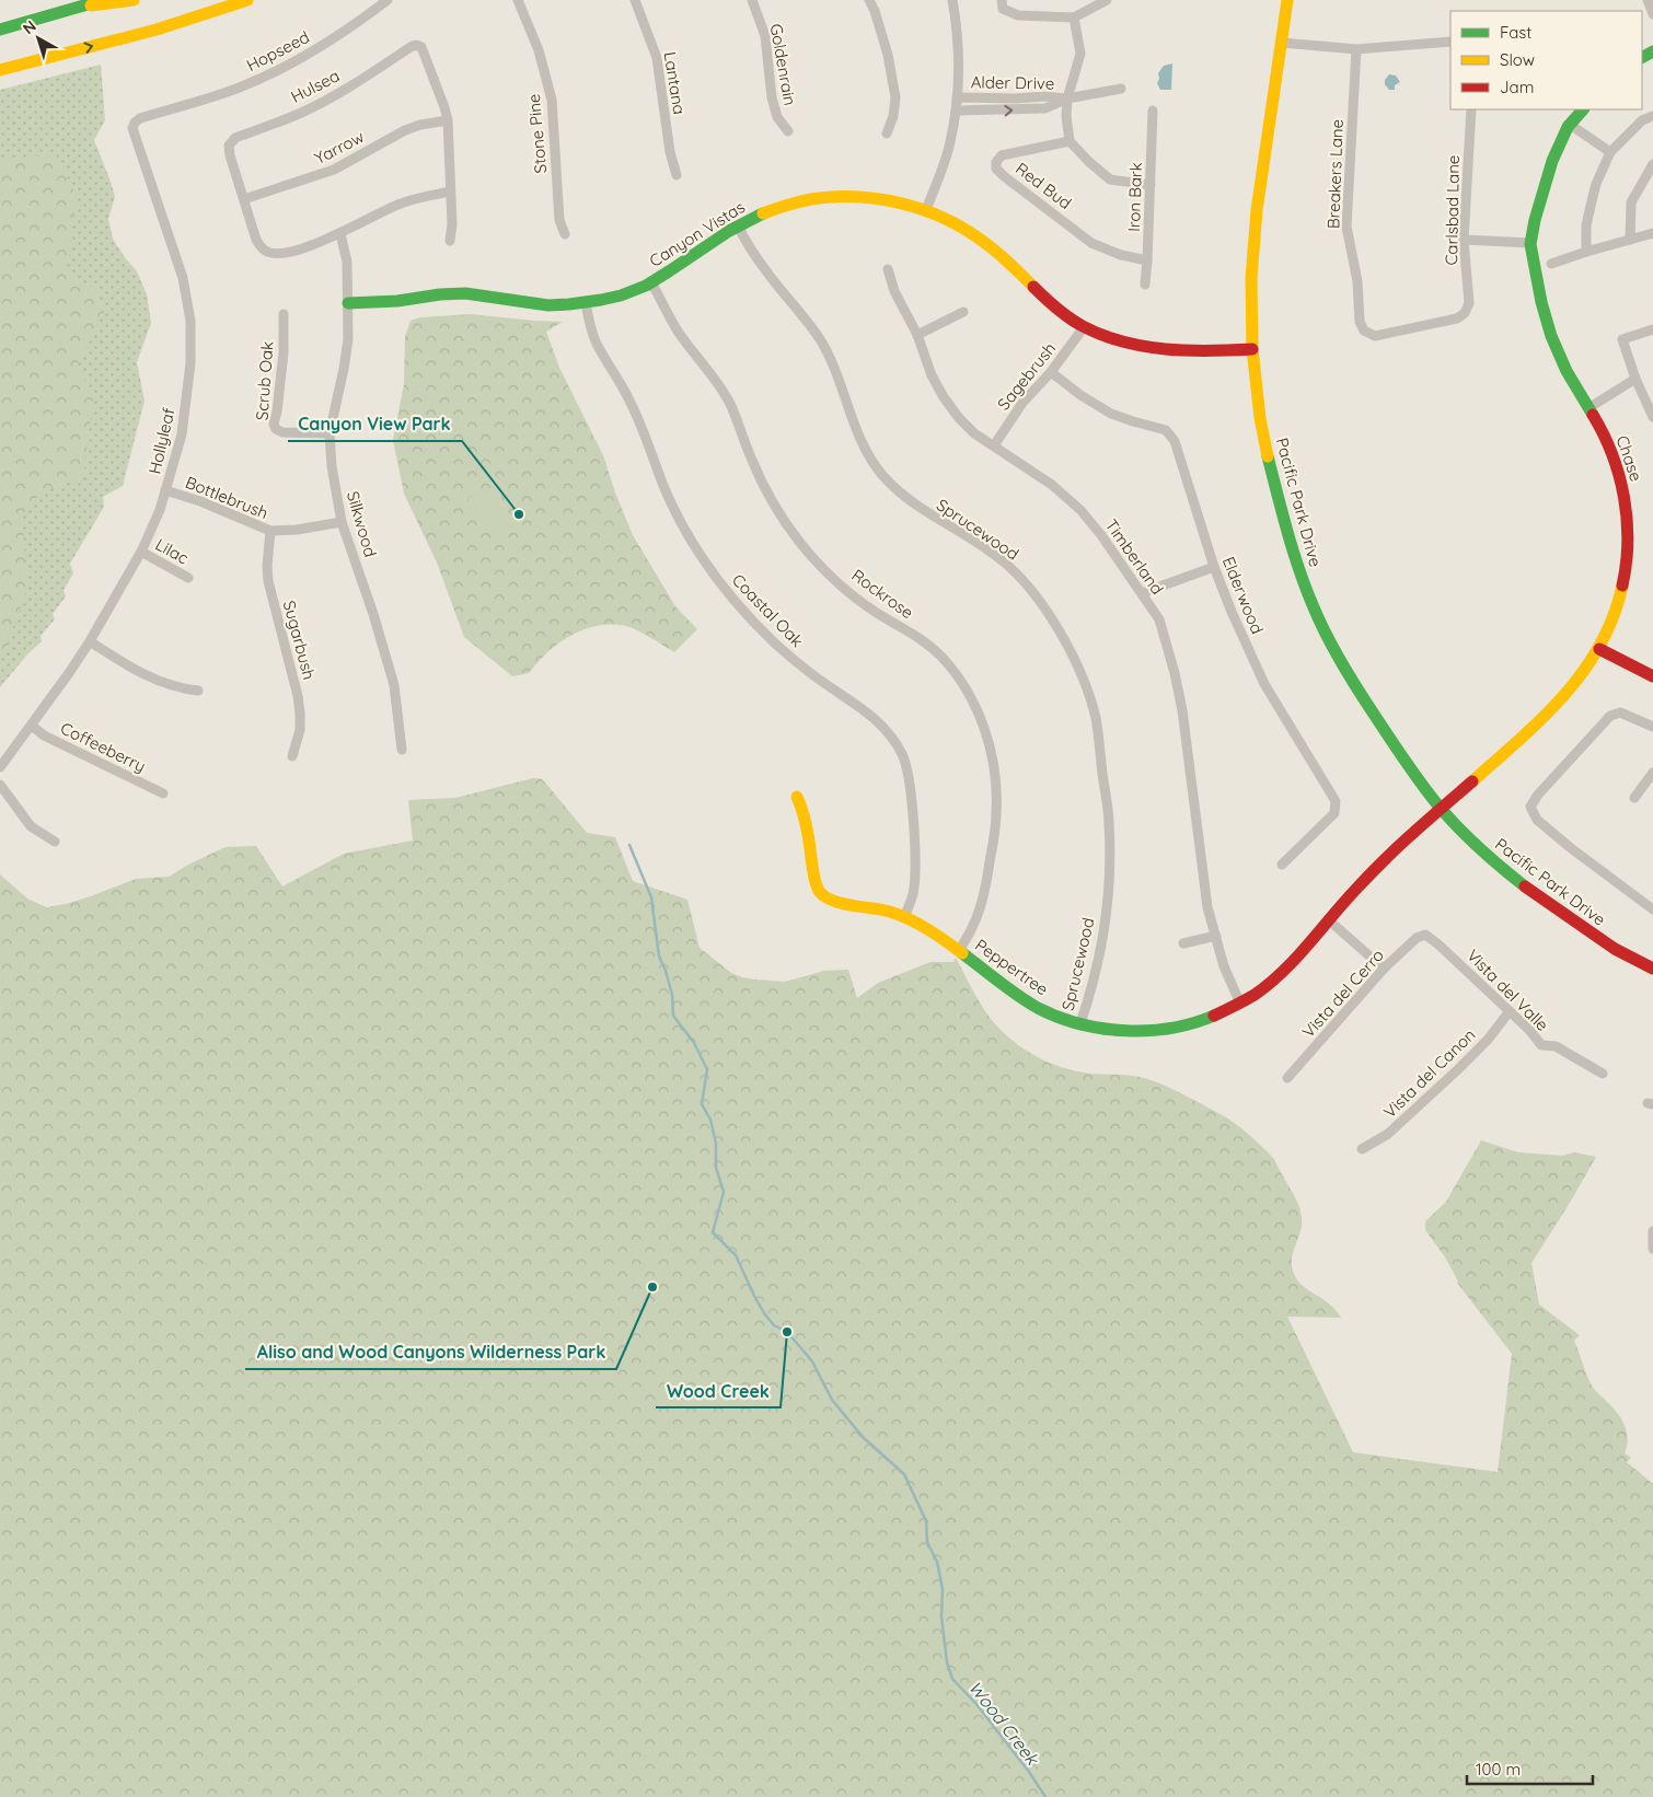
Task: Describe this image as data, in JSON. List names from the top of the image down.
{
  "streets": {
    "main road": [
      "Canyon Vistas",
      "Chase",
      "Pacific Park Drive",
      "Peppertree"
    ],
    "street": [
      "Hopseed",
      "Goldenrain",
      "Lantana",
      "Alder Drive",
      "Hulsea",
      "Stone Pine",
      "Yarrow",
      "Breakers Lane",
      "Red Bud",
      "Iron Bark",
      "Carlsbad Lane",
      "Sagebrush",
      "Scrub Oak",
      "Hollyleaf",
      "Bottlebrush",
      "Silkwood",
      "Sprucewood",
      "Lilac",
      "Timberland",
      "Rockrose",
      "Elderwood",
      "Coastal Oak",
      "Sugarbush",
      "Coffeeberry",
      "Vista del Valle",
      "Vista del Cerro",
      "Vista del Canon"
    ]
  },
  "crossings": [
    ["Hopseed", "Hollyleaf"],
    ["Hulsea", "Yarrow"],
    ["Breakers Lane", "Carlsbad Lane"],
    ["Red Bud", "Iron Bark"],
    ["Canyon Vistas", "Sagebrush"],
    ["Canyon Vistas", "Pacific Park Drive"],
    ["Canyon Vistas", "Silkwood"],
    ["Canyon Vistas", "Sprucewood"],
    ["Canyon Vistas", "Rockrose"],
    ["Canyon Vistas", "Coastal Oak"],
    ["Sagebrush", "Timberland"],
    ["Sagebrush", "Elderwood"],
    ["Scrub Oak", "Silkwood"],
    ["Hollyleaf", "Bottlebrush"],
    ["Hollyleaf", "Lilac"],
    ["Hollyleaf", "Coffeeberry"],
    ["Chase", "Pacific Park Drive"],
    ["Chase", "Peppertree"],
    ["Bottlebrush", "Silkwood"],
    ["Bottlebrush", "Sugarbush"],
    ["Pacific Park Drive", "Peppertree"],
    ["Sprucewood", "Peppertree"],
    ["Timberland", "Peppertree"],
    ["Rockrose", "Peppertree"],
    ["Coastal Oak", "Peppertree"],
    ["Vista del Valle", "Vista del Cerro"],
    ["Vista del Valle", "Vista del Canon"]
  ],
  "water": ["Wood Creek"],
  "places": ["Canyon View Park", "Aliso and Wood Canyons Wilderness Park", "Wood Creek"],
  "legend": ["Fast", "Slow", "Jam"],
  "scale_bar": "100 m",
  "north": "top left"
}
